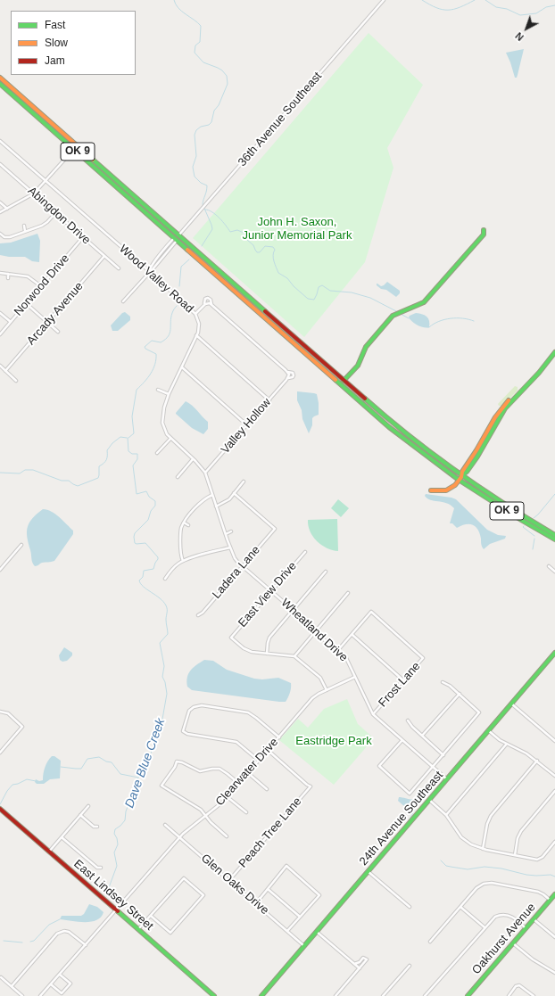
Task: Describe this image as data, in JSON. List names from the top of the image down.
{
  "streets": {
    "main road": [
      "OK 9",
      "24th Avenue Southeast",
      "East Lindsey Street",
      "Oakhurst Avenue"
    ],
    "street": [
      "36th Avenue Southeast",
      "Abingdon Drive",
      "Wood Valley Road",
      "Norwood Drive",
      "Arcady Avenue",
      "Valley Hollow",
      "Ladera Lane",
      "East View Drive",
      "Wheatland Drive",
      "Frost Lane",
      "Clearwater Drive",
      "Peach Tree Lane",
      "Glen Oaks Drive"
    ]
  },
  "crossings": [
    ["36th Avenue Southeast", "OK 9"],
    ["36th Avenue Southeast", "Wood Valley Road"],
    ["Abingdon Drive", "Norwood Drive"],
    ["Abingdon Drive", "Arcady Avenue"],
    ["Wood Valley Road", "Valley Hollow"],
    ["Wood Valley Road", "Ladera Lane"],
    ["Wood Valley Road", "Wheatland Drive"],
    ["Ladera Lane", "Wheatland Drive"],
    ["East View Drive", "Wheatland Drive"],
    ["Wheatland Drive", "Frost Lane"],
    ["Wheatland Drive", "Clearwater Drive"],
    ["Wheatland Drive", "24th Avenue Southeast"],
    ["Clearwater Drive", "Peach Tree Lane"],
    ["Clearwater Drive", "Glen Oaks Drive"],
    ["Clearwater Drive", "East Lindsey Street"],
    ["24th Avenue Southeast", "Glen Oaks Drive"],
    ["Peach Tree Lane", "Glen Oaks Drive"]
  ],
  "water": ["Dave Blue Creek"],
  "parks": ["John H. Saxon, Junior Memorial Park", "Eastridge Park"],
  "legend": ["Fast", "Slow", "Jam"],
  "north": "bottom left"
}
